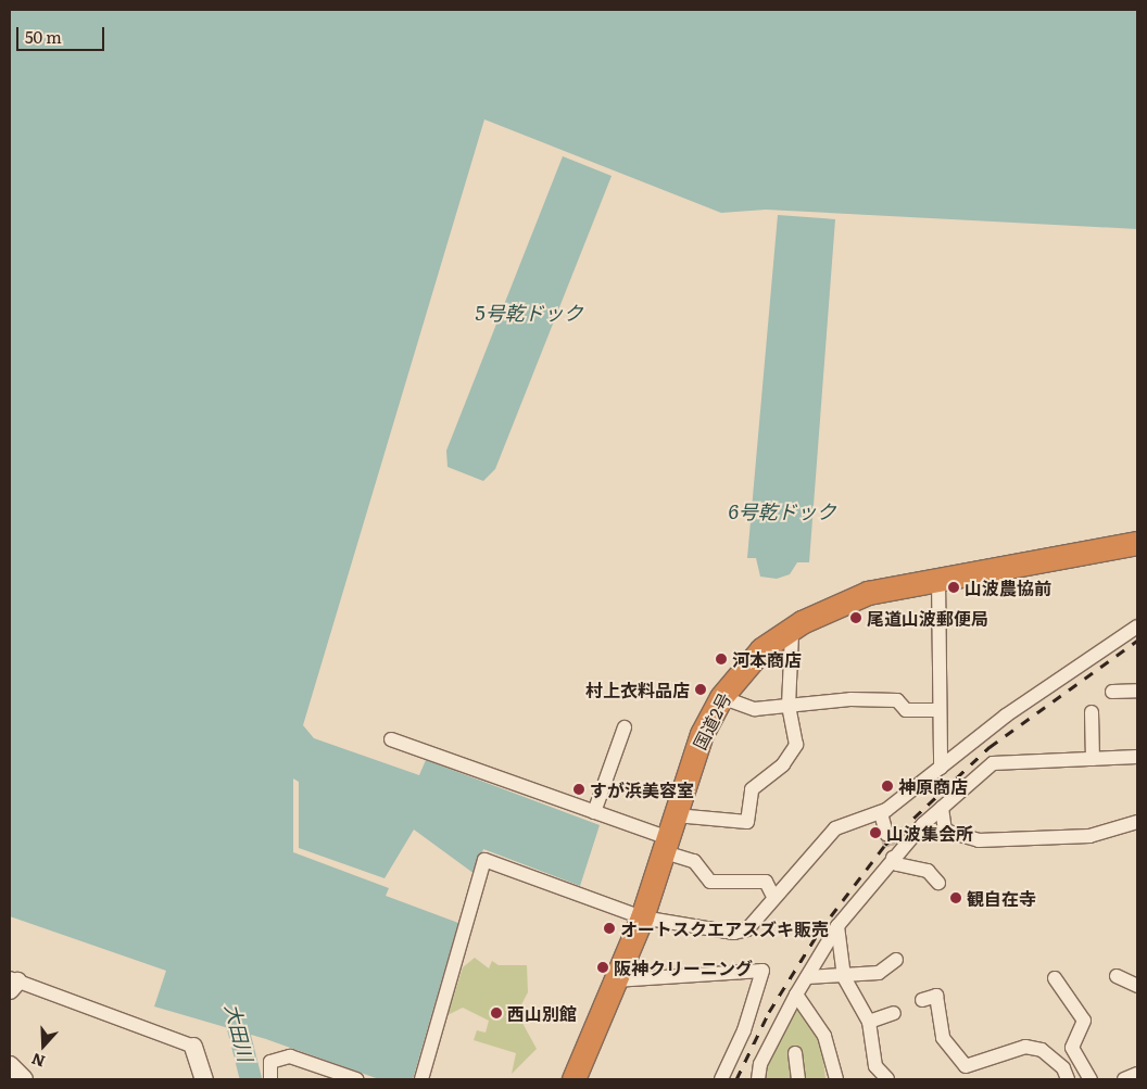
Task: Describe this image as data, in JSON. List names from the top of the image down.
{
  "streets": {
    "highway": ["国道2号"]
  },
  "water": ["5号乾ドック", "6号乾ドック", "大田川"],
  "places": [
    "山波農協前",
    "尾道山波郵便局",
    "河本商店",
    "村上衣料品店",
    "神原商店",
    "すが浜美容室",
    "山波集会所",
    "観自在寺",
    "オートスクエアスズキ販売",
    "阪神クリーニング",
    "西山別館"
  ],
  "scale_bar": "50 m",
  "north": "bottom"
}
